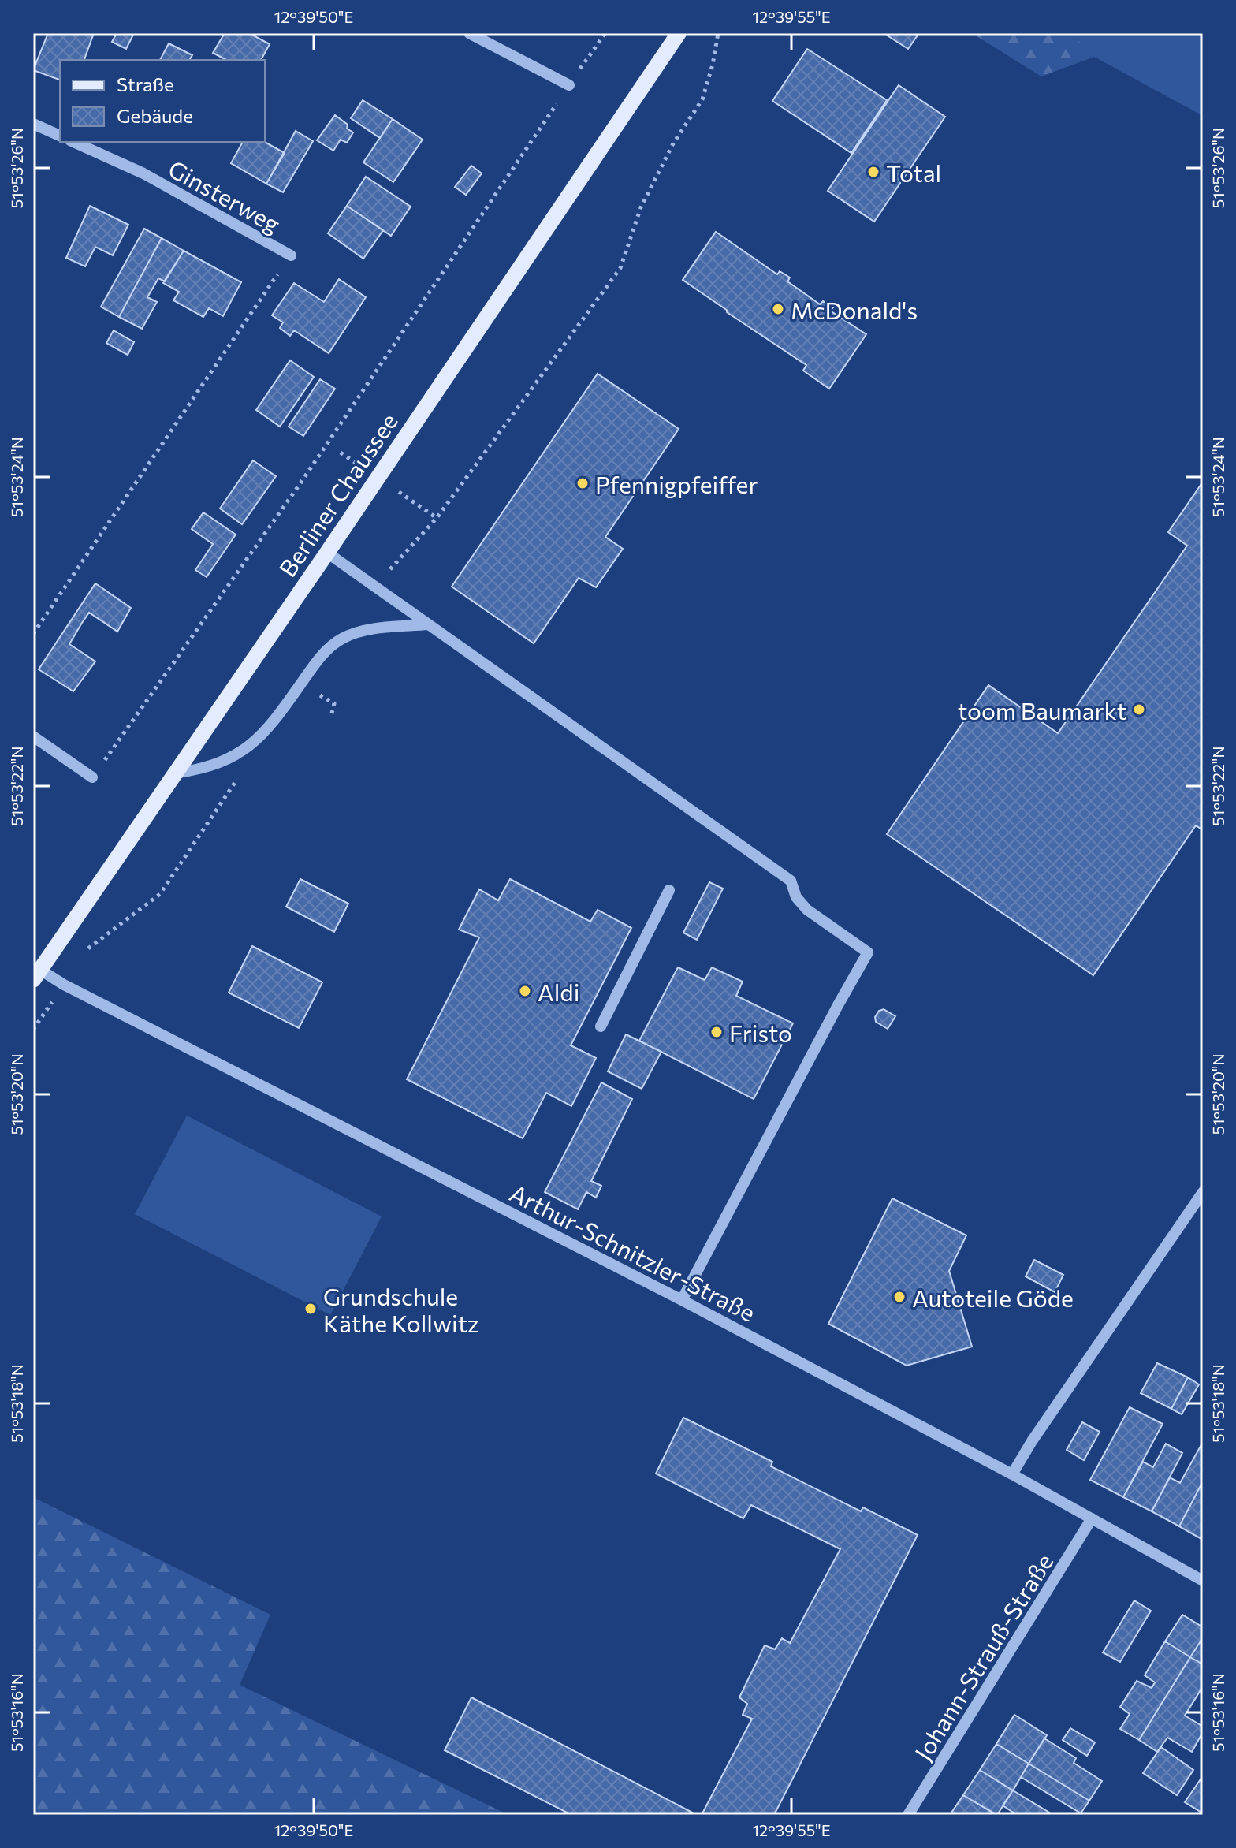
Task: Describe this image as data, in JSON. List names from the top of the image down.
{
  "streets": {
    "main road": ["Berliner Chaussee"],
    "street": ["Ginsterweg", "Arthur-Schnitzler-Straße", "Johann-Strauß-Straße"]
  },
  "crossings": [
    ["Berliner Chaussee", "Arthur-Schnitzler-Straße"],
    ["Arthur-Schnitzler-Straße", "Johann-Strauß-Straße"]
  ],
  "places": [
    "Total",
    "McDonald's",
    "Pfennigpfeiffer",
    "toom Baumarkt",
    "Aldi",
    "Fristo",
    "Autoteile Göde",
    "Grundschule Käthe Kollwitz"
  ],
  "legend": ["Straße", "Gebäude"],
  "coordinates": [
    "12°39'50\"E",
    "12°39'55\"E",
    "51°53'26\"N",
    "51°53'24\"N",
    "51°53'22\"N",
    "51°53'20\"N",
    "51°53'18\"N",
    "51°53'16\"N"
  ]
}
